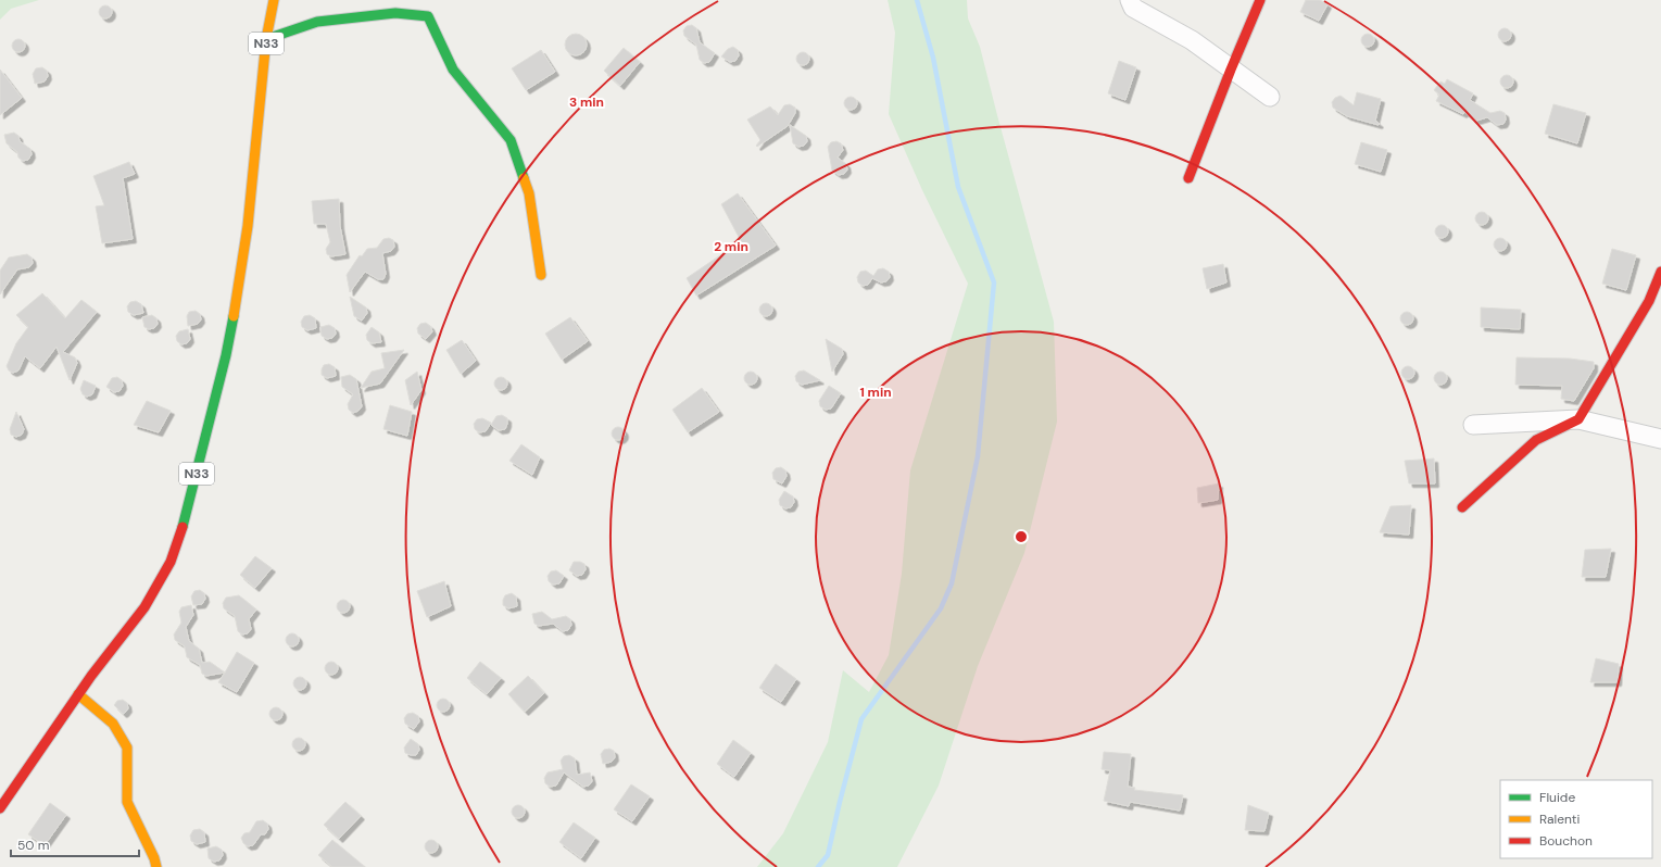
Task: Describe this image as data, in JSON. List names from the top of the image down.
{
  "streets": {
    "street": ["N33"]
  },
  "legend": ["Fluide", "Ralenti", "Bouchon"],
  "scale_bar": "50 m",
  "rings": ["3 min", "2 min", "1 min"]
}
